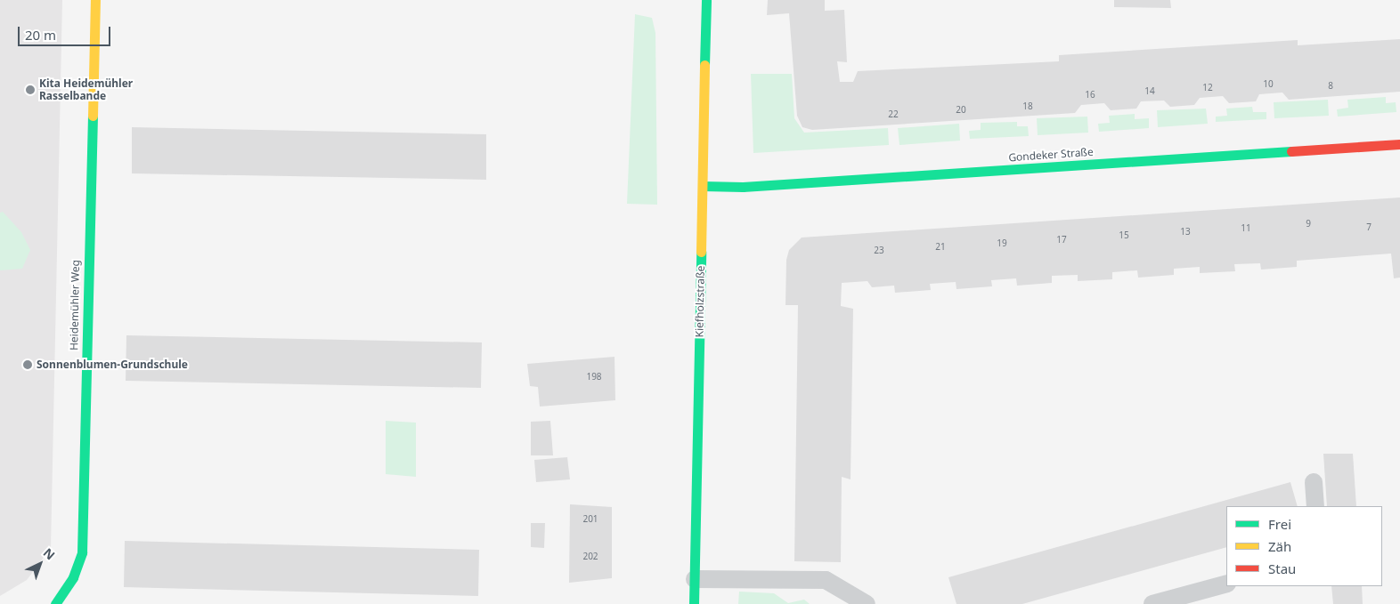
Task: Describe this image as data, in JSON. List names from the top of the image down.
{
  "streets": {
    "street": ["Gondeker Straße", "Kiefholzstraße", "Heidemühler Weg"]
  },
  "crossings": [
    ["Gondeker Straße", "Kiefholzstraße"]
  ],
  "places": ["Kita Heidemühler Rasselbande", "Sonnenblumen-Grundschule"],
  "house_numbers": [
    "10",
    "8",
    "12",
    "14",
    "16",
    "18",
    "20",
    "22",
    "9",
    "7",
    "11",
    "13",
    "15",
    "17",
    "19",
    "21",
    "23",
    "198",
    "201",
    "202"
  ],
  "legend": ["Frei", "Zäh", "Stau"],
  "scale_bar": "20 m",
  "north": "top right"
}
